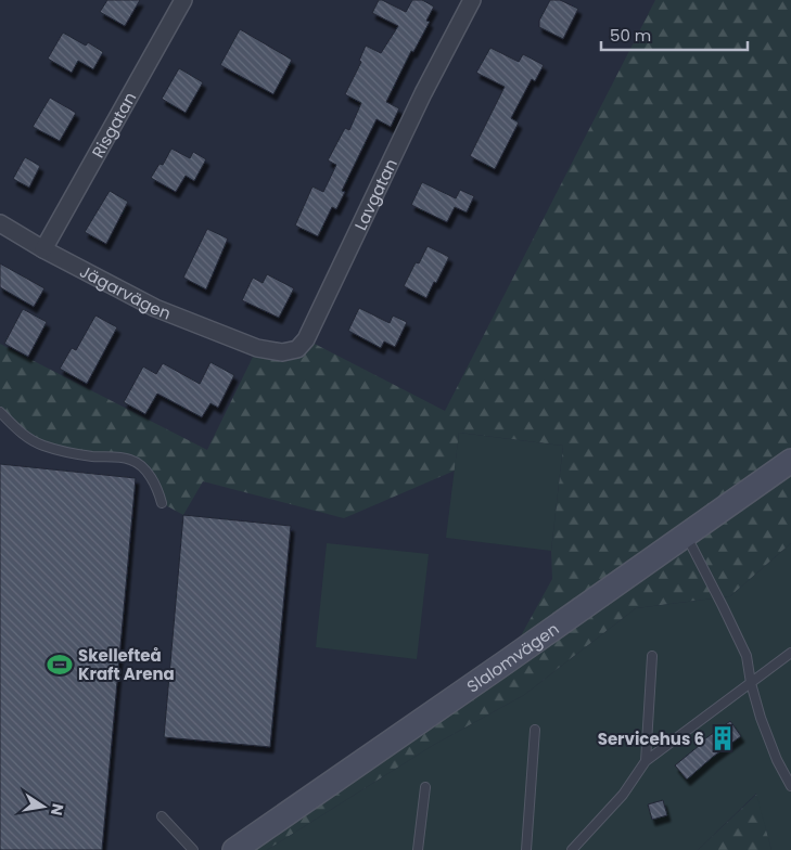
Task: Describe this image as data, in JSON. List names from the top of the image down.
{
  "streets": {
    "street": [
      "Risgatan",
      "Lavgatan",
      "Jägarvägen",
      "Slalomvägen"
    ]
  },
  "crossings": [
    ["Risgatan", "Jägarvägen"],
    ["Lavgatan", "Jägarvägen"]
  ],
  "places": {
    "sports": ["Skellefteå Kraft Arena"],
    "building": ["Servicehus 6"]
  },
  "scale_bar": "50 m",
  "north": "right"
}
